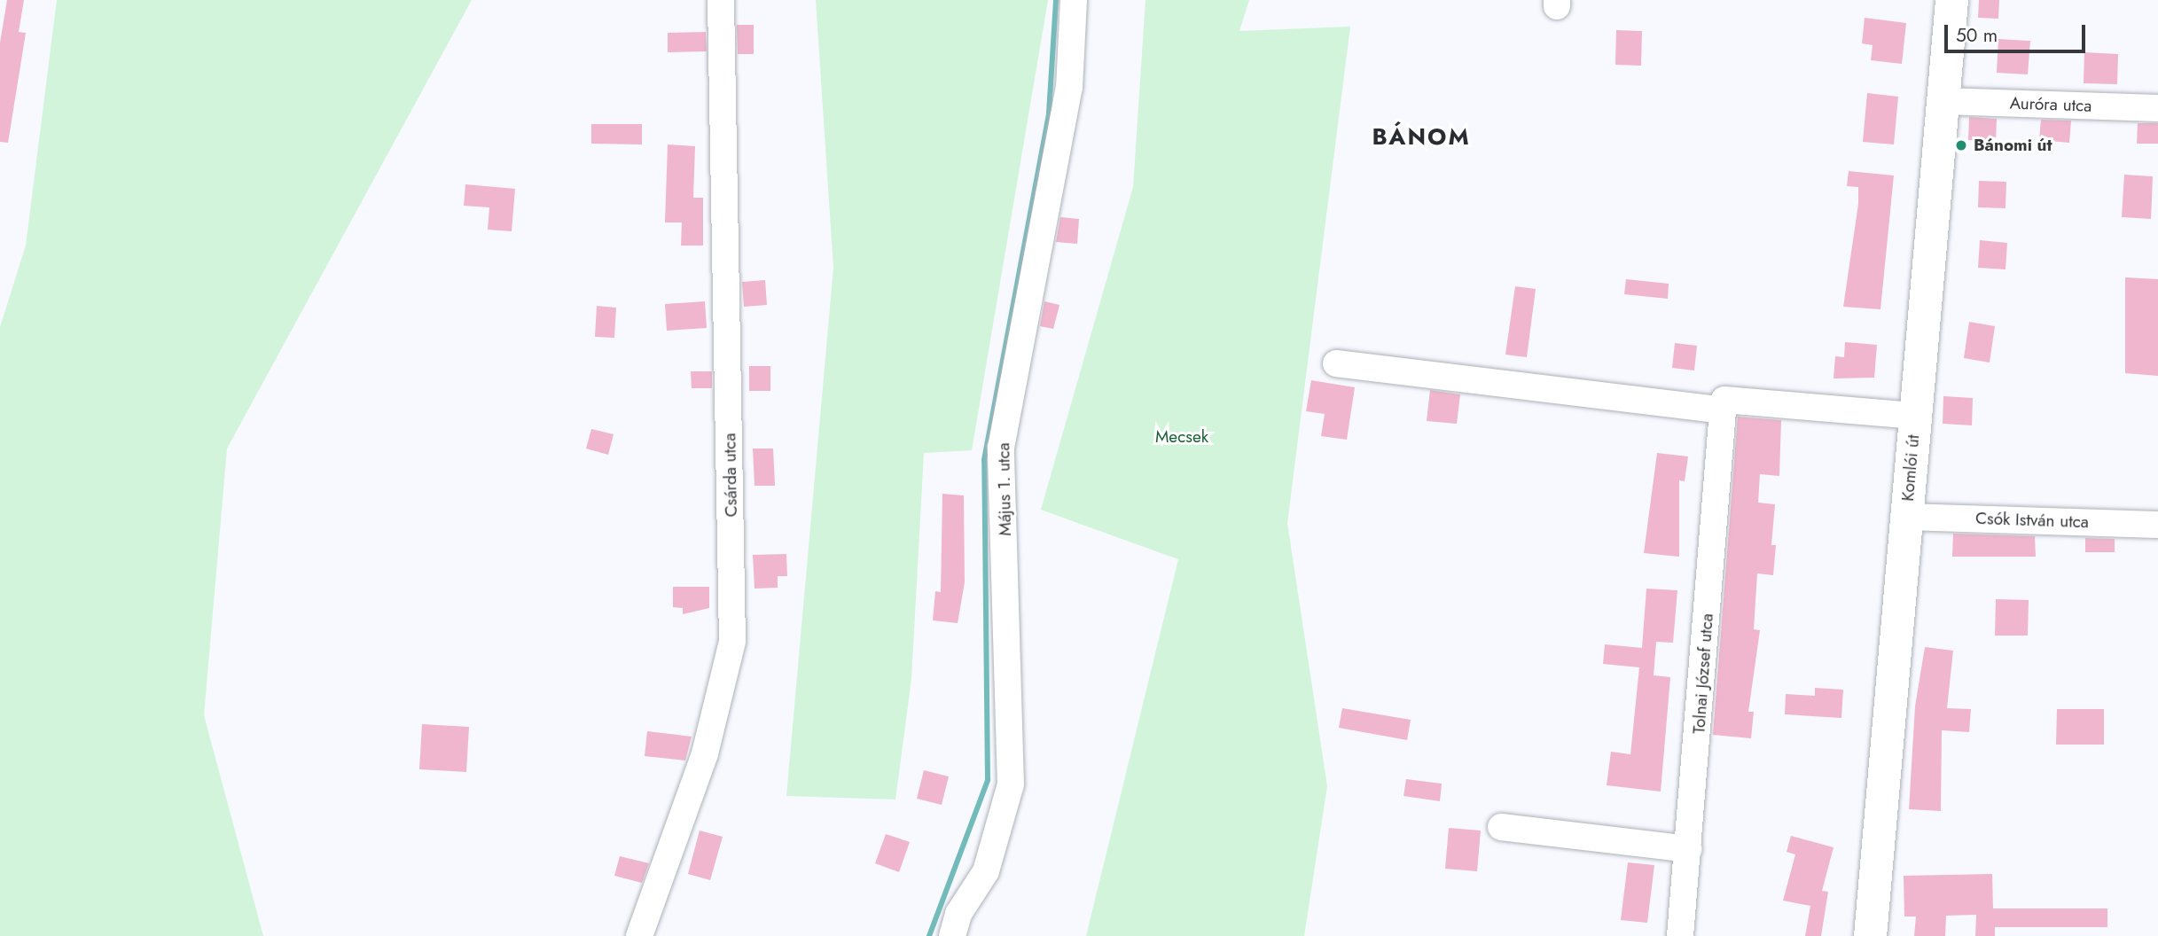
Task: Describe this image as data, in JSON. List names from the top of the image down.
{
  "streets": {
    "main road": ["Komlói út"],
    "street": [
      "Auróra utca",
      "Csárda utca",
      "Május 1. utca",
      "Csók István utca",
      "Tolnai József utca"
    ]
  },
  "crossings": [
    ["Auróra utca", "Komlói út"],
    ["Komlói út", "Csók István utca"]
  ],
  "districts": ["BÁNOM"],
  "parks": ["Mecsek"],
  "places": ["Bánomi út"],
  "scale_bar": "50 m"
}
